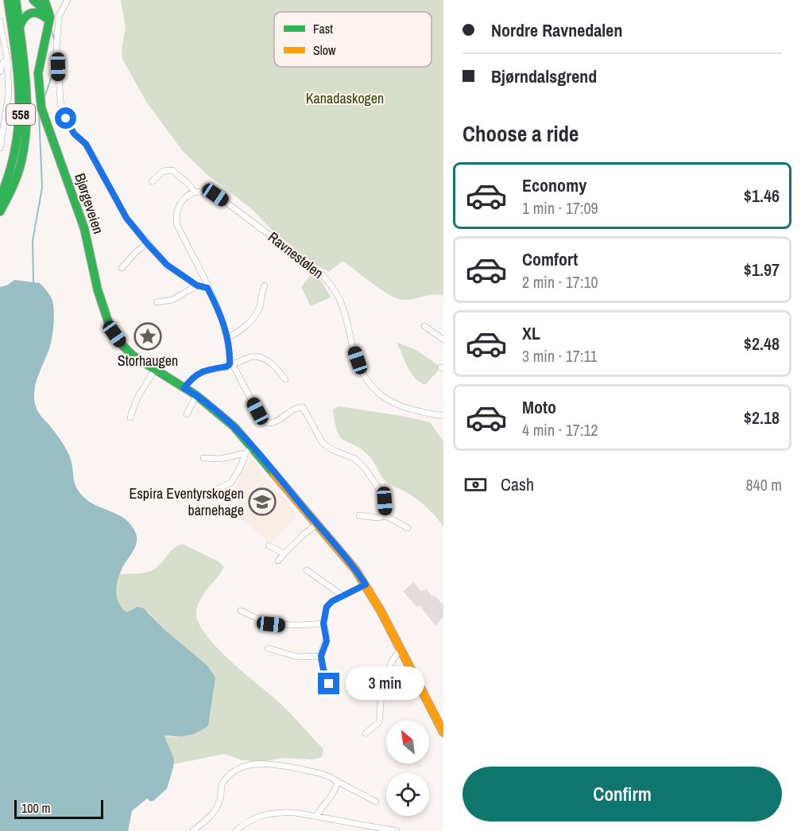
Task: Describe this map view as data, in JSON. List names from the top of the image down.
{
  "streets": {
    "main road": ["558", "Bjørgeveien"],
    "street": ["Ravnestølen"]
  },
  "parks": ["Kanadaskogen"],
  "places": {
    "place": ["Storhaugen"],
    "school or university": ["Espira Eventyrskogen barnehage"]
  },
  "legend": ["Fast", "Slow"],
  "scale_bar": "100 m",
  "north": "top left",
  "page": {
    "banner": ["Nordre Ravnedalen", "Bjørndalsgrend"],
    "heading": "Choose a ride",
    "list": [
      {
        "name": "Economy",
        "note": "1 min · 17:09",
        "value": "$1.46"
      },
      {
        "name": "Comfort",
        "note": "2 min · 17:10",
        "value": "$1.97"
      },
      {
        "name": "XL",
        "note": "3 min · 17:11",
        "value": "$2.48"
      },
      {
        "name": "Moto",
        "note": "4 min · 17:12",
        "value": "$2.18"
      }
    ],
    "pay": ["Cash", "840 m"],
    "bubble": "3 min",
    "buttons": "Confirm",
    "scale": "100 m"
  }
}
